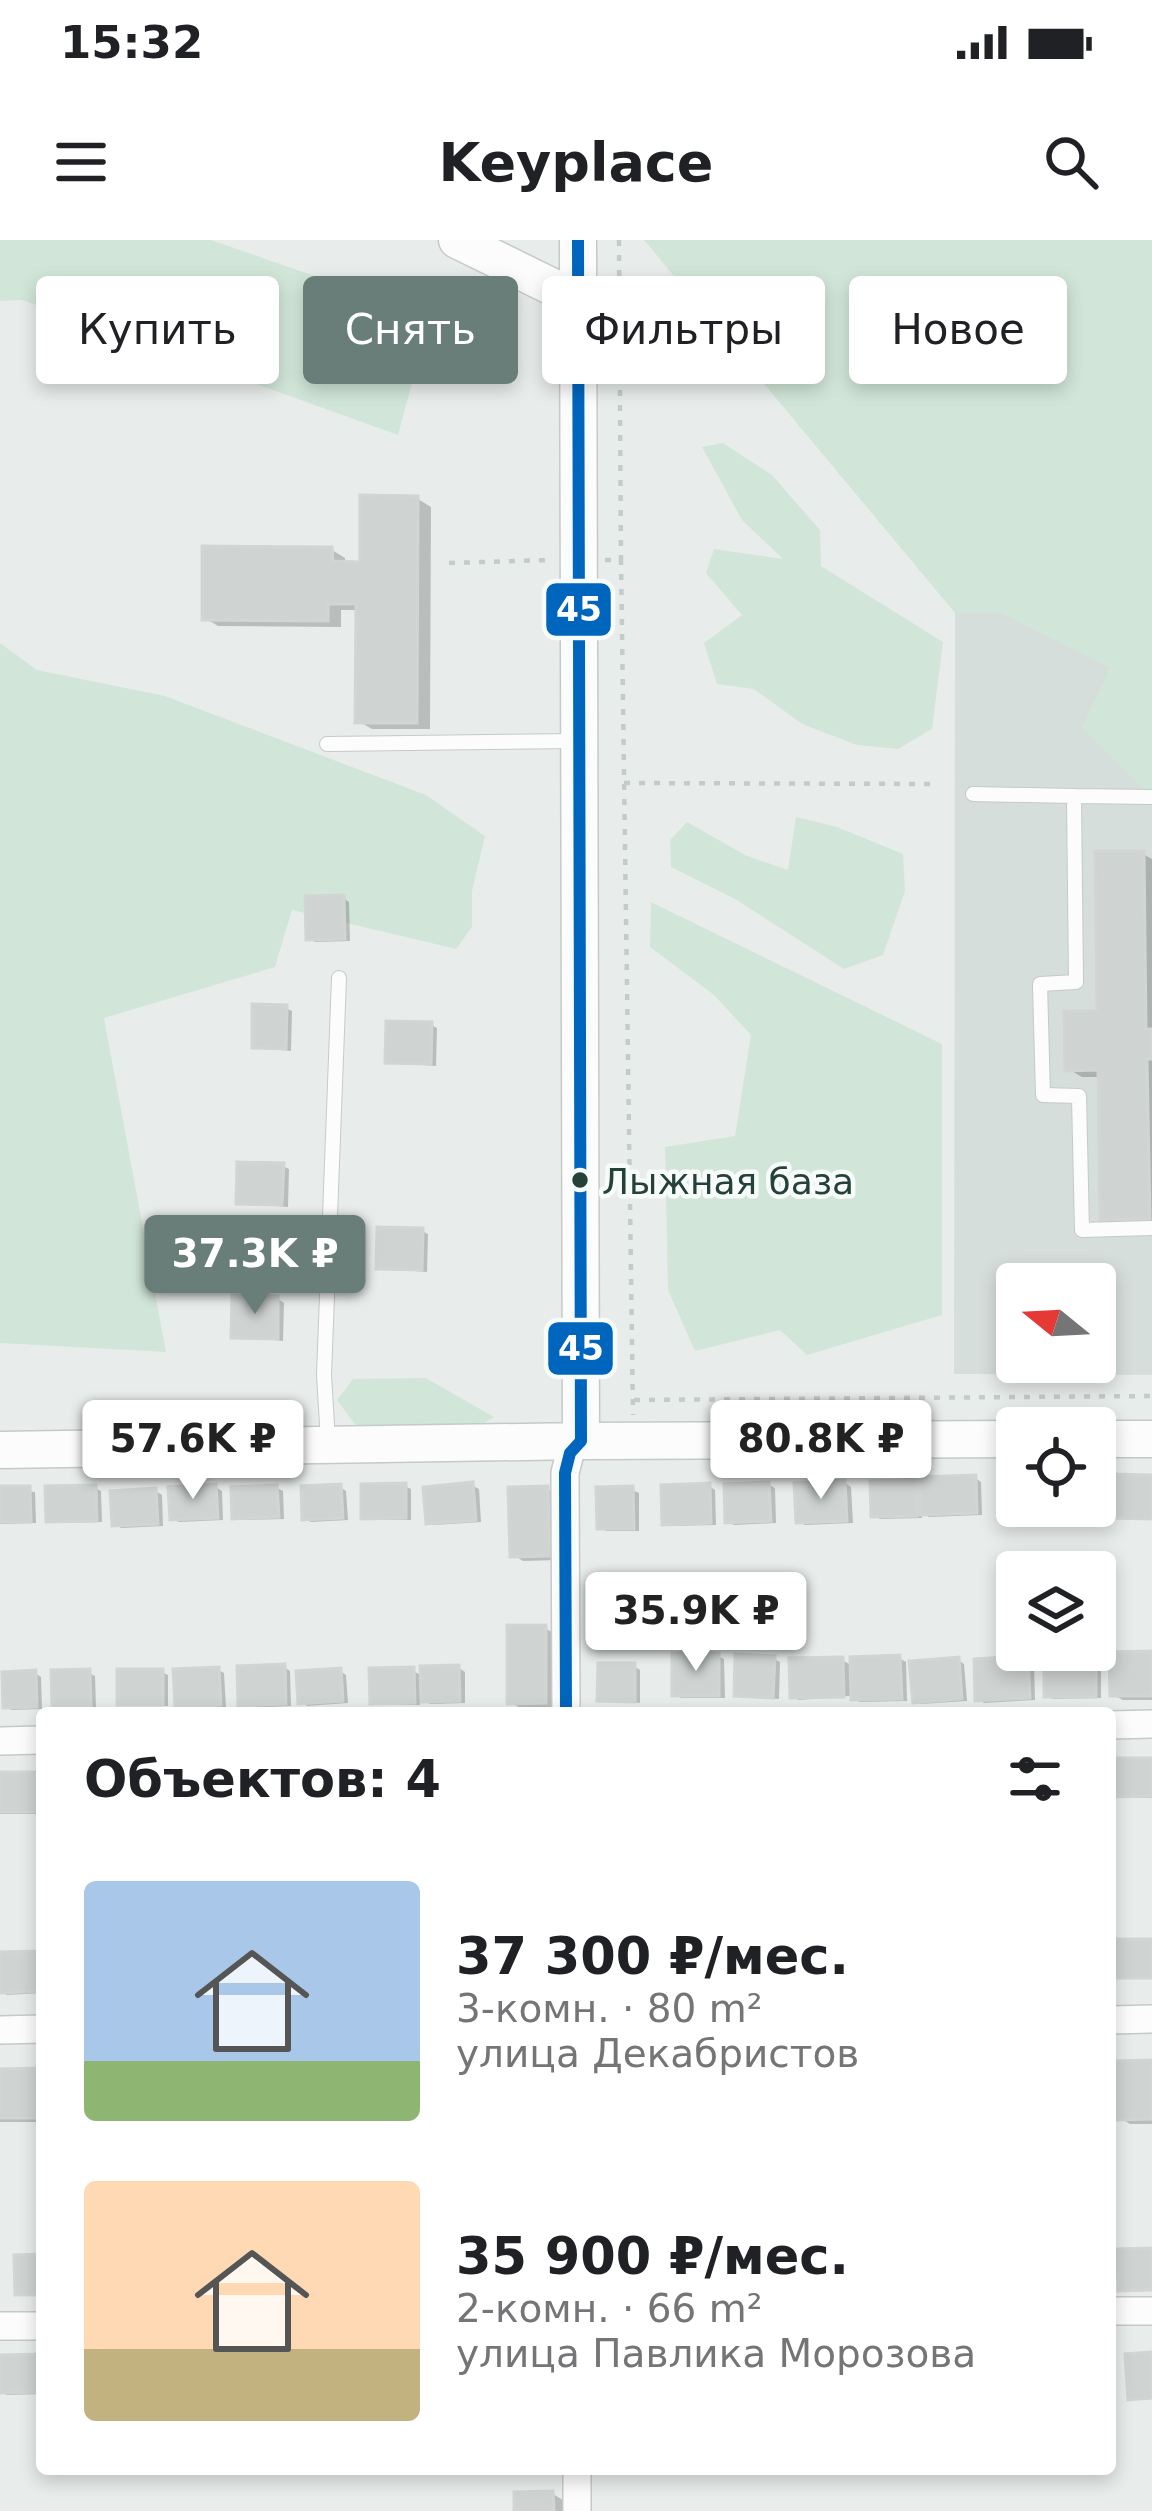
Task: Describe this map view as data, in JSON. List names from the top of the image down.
{
  "places": ["Лыжная база"],
  "lines": ["transit line 45"],
  "north": "left",
  "page": {
    "status": "15:32",
    "header": "Keyplace",
    "chip": [
      "Купить",
      "Снять",
      "Фильтры",
      "Новое"
    ],
    "price": [
      "37.3K ₽",
      "57.6K ₽",
      "80.8K ₽",
      "35.9K ₽"
    ],
    "heading": "Объектов: 4",
    "list": [
      {
        "name": "37 300 ₽/мес.",
        "note": "3-комн. · 80 m² · улица Декабристов"
      },
      {
        "name": "35 900 ₽/мес.",
        "note": "2-комн. · 66 m² · улица Павлика Морозова"
      }
    ]
  }
}
